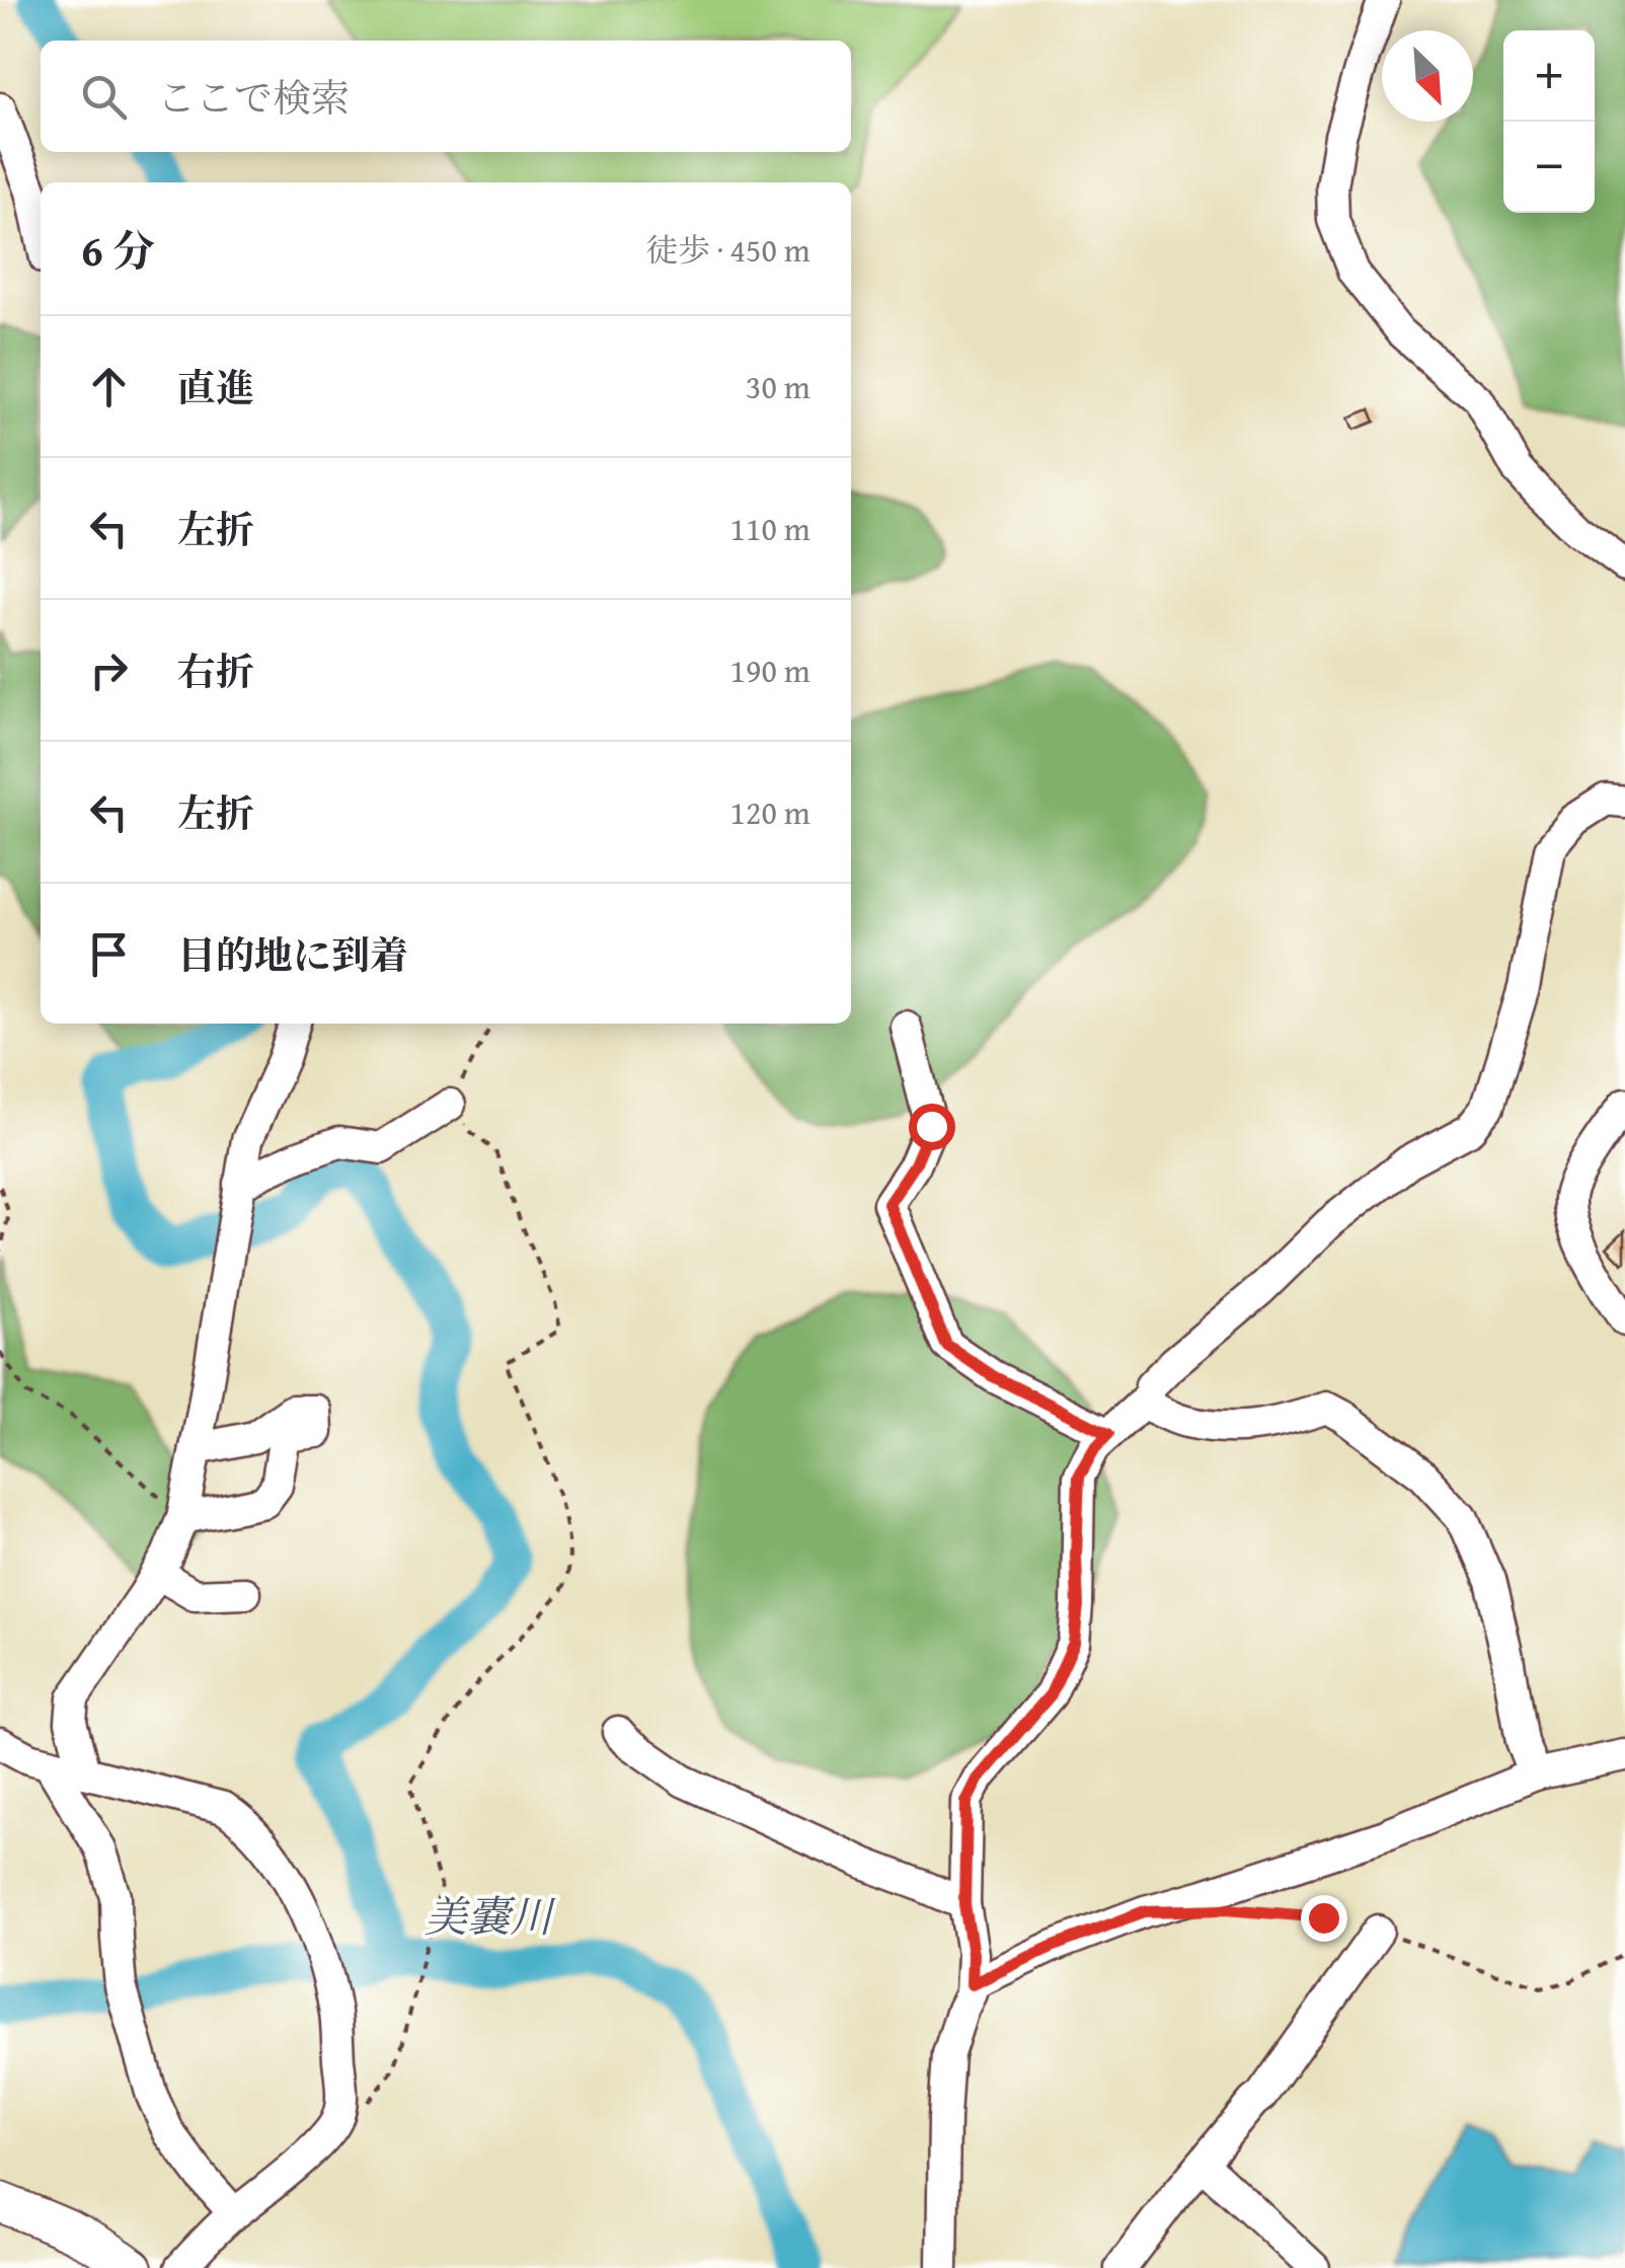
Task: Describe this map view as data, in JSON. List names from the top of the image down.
{
  "water": ["美嚢川"],
  "north": "bottom right",
  "page": {
    "map_buttons": ["+", "−"],
    "search": "ここで検索",
    "heading": ["6 分", "徒歩 · 450 m"],
    "list": [
      ["直進", "30 m"],
      ["左折", "110 m"],
      ["右折", "190 m"],
      ["左折", "120 m"],
      "目的地に到着"
    ]
  }
}
